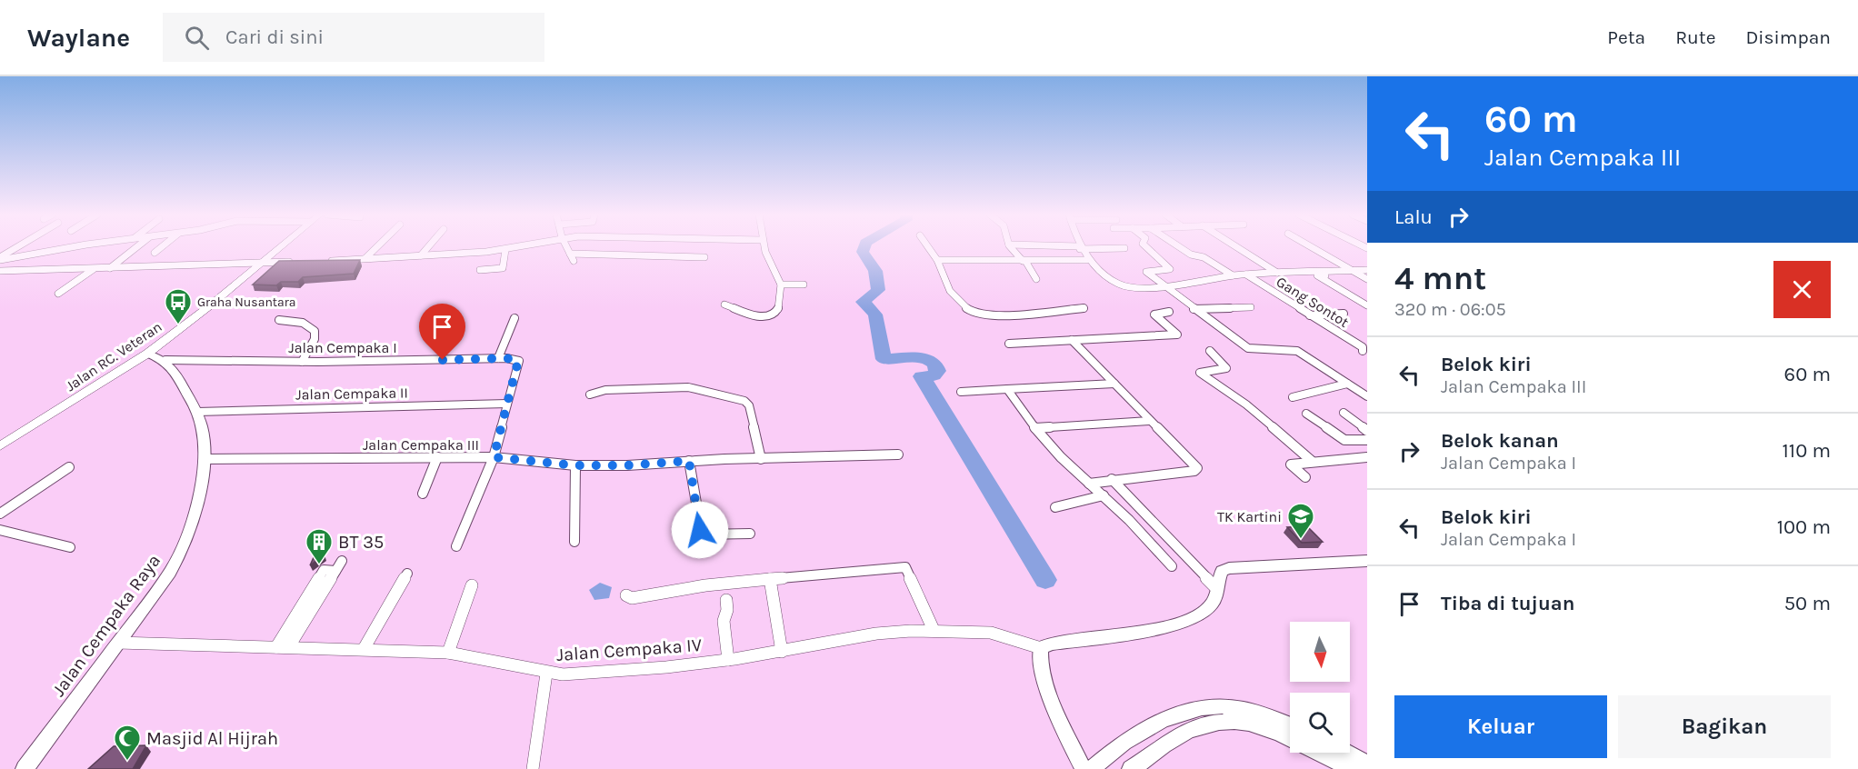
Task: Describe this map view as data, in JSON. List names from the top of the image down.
{
  "streets": {
    "main road": ["Jalan RC. Veteran"],
    "street": [
      "Gang Sontot",
      "Jalan Cempaka I",
      "Jalan Cempaka II",
      "Jalan Cempaka III",
      "Jalan Cempaka Raya",
      "Jalan Cempaka IV"
    ]
  },
  "crossings": [
    ["Jalan Cempaka I", "Jalan Cempaka II"],
    ["Jalan Cempaka I", "Jalan Cempaka III"],
    ["Jalan Cempaka I", "Jalan Cempaka Raya"],
    ["Jalan Cempaka II", "Jalan Cempaka Raya"],
    ["Jalan Cempaka III", "Jalan Cempaka Raya"],
    ["Jalan Cempaka Raya", "Jalan Cempaka IV"]
  ],
  "places": {
    "bus stop": ["Graha Nusantara"],
    "school or university": ["TK Kartini"],
    "building": ["BT 35"],
    "mosque": ["Masjid Al Hijrah"]
  },
  "north": "bottom",
  "page": {
    "header": "Waylane",
    "search": "Cari di sini",
    "nav": ["Peta", "Rute", "Disimpan"],
    "turn": ["60 m", "Jalan Cempaka III"],
    "then": "Lalu",
    "heading": ["4 mnt", "320 m · 06:05"],
    "list": [
      {
        "name": "Belok kiri",
        "note": "Jalan Cempaka III",
        "value": "60 m"
      },
      {
        "name": "Belok kanan",
        "note": "Jalan Cempaka I",
        "value": "110 m"
      },
      {
        "name": "Belok kiri",
        "note": "Jalan Cempaka I",
        "value": "100 m"
      },
      {
        "name": "Tiba di tujuan",
        "value": "50 m"
      }
    ],
    "buttons": ["Keluar", "Bagikan"]
  }
}
